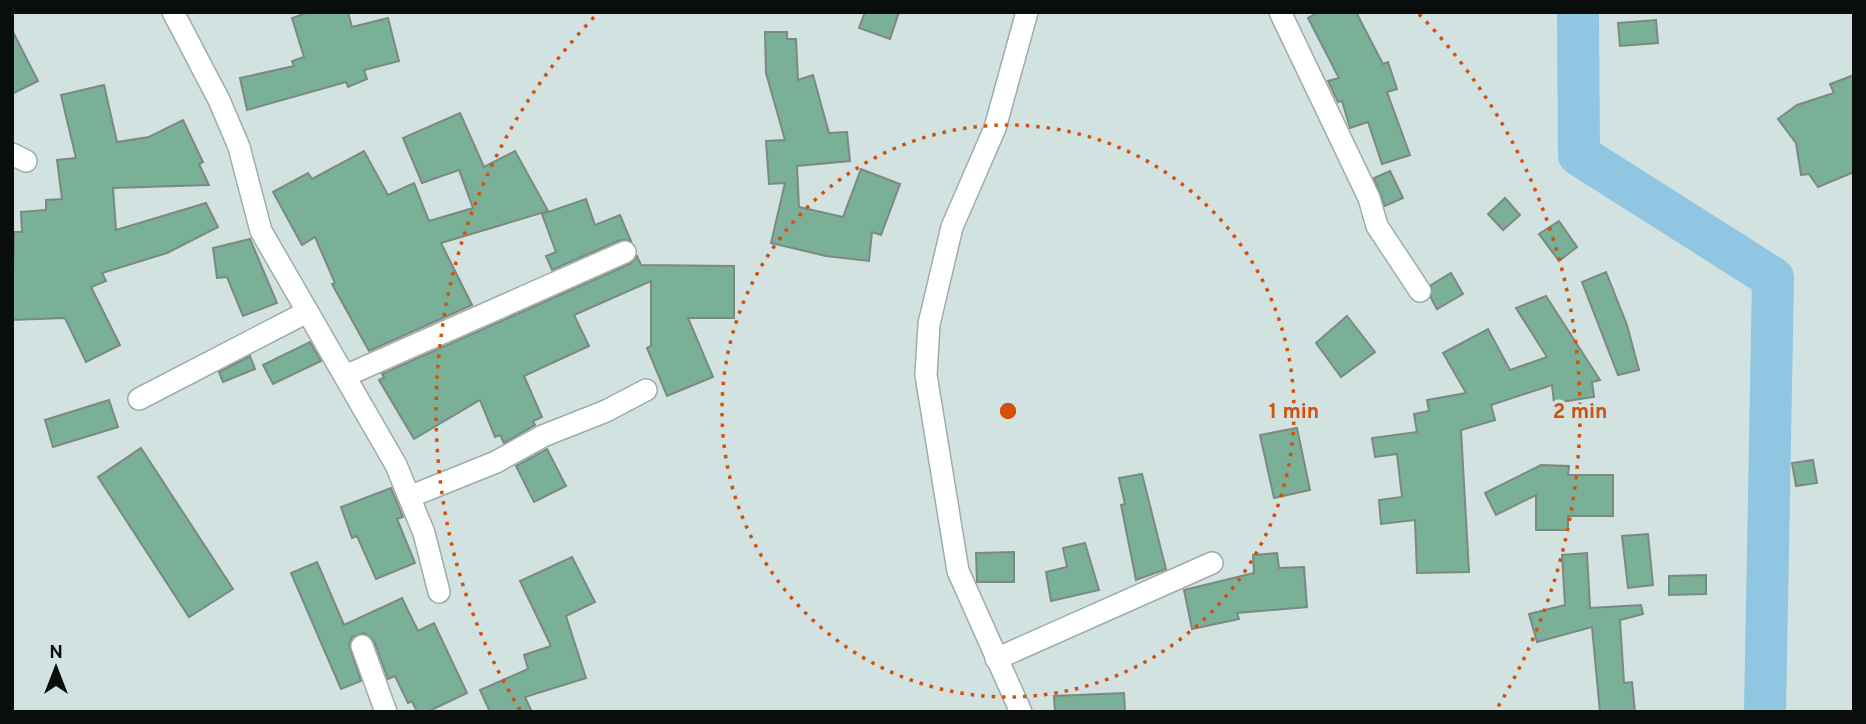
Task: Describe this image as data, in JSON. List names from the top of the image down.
{
  "north": "top",
  "rings": ["1 min", "2 min"]
}
